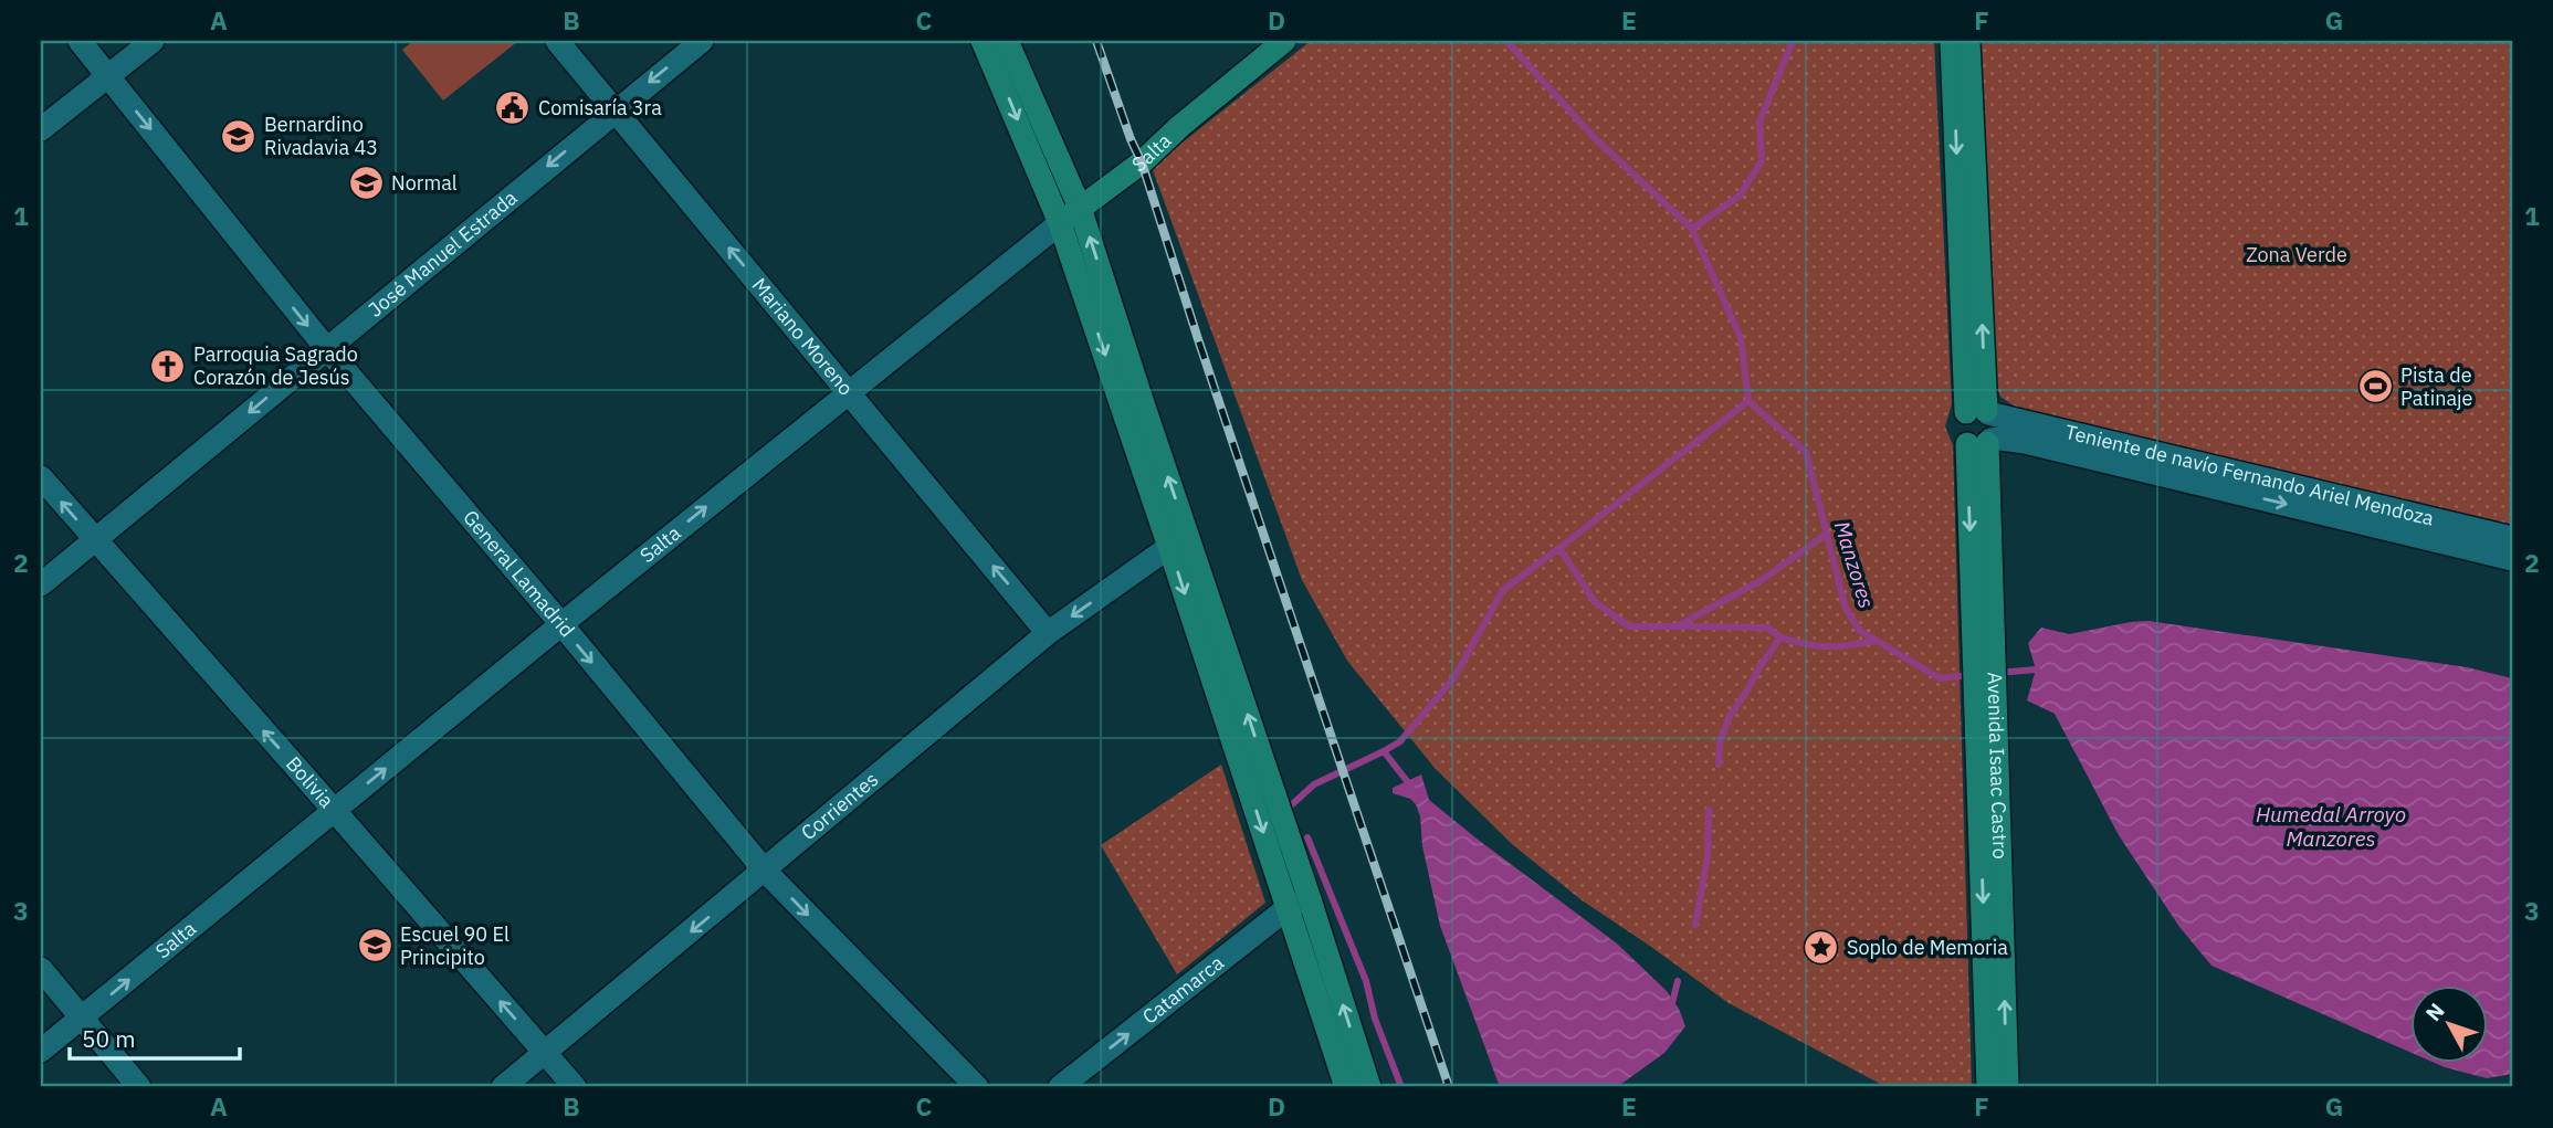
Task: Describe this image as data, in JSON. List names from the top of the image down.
{
  "streets": {
    "main road": ["Salta", "Avenida Isaac Castro"],
    "street": [
      "José Manuel Estrada",
      "Mariano Moreno",
      "Teniente de navío Fernando Ariel Mendoza",
      "General Lamadrid",
      "Bolivia",
      "Corrientes",
      "Catamarca"
    ]
  },
  "crossings": [
    ["Salta", "Mariano Moreno"],
    ["Salta", "General Lamadrid"],
    ["Salta", "Bolivia"],
    ["José Manuel Estrada", "Mariano Moreno"],
    ["José Manuel Estrada", "General Lamadrid"],
    ["José Manuel Estrada", "Bolivia"],
    ["Mariano Moreno", "Corrientes"],
    ["Teniente de navío Fernando Ariel Mendoza", "Avenida Isaac Castro"],
    ["General Lamadrid", "Corrientes"],
    ["Bolivia", "Corrientes"]
  ],
  "one_way": [
    "Salta",
    "José Manuel Estrada",
    "Mariano Moreno",
    "General Lamadrid",
    "Bolivia",
    "Corrientes",
    "Catamarca"
  ],
  "water": ["Manzores", "Humedal Arroyo Manzores"],
  "parks": ["Zona Verde"],
  "places": {
    "public building": ["Comisaría 3ra"],
    "school or university": ["Bernardino Rivadavia 43", "Normal", "Escuel 90 El Principito"],
    "church": ["Parroquia Sagrado Corazón de Jesús"],
    "sports": ["Pista de Patinaje"],
    "place": ["Soplo de Memoria"]
  },
  "scale_bar": "50 m",
  "north": "top left",
  "grid": {
    "columns": [
      "A",
      "B",
      "C",
      "D",
      "E",
      "F",
      "G"
    ],
    "rows": ["1", "2", "3"]
  }
}
